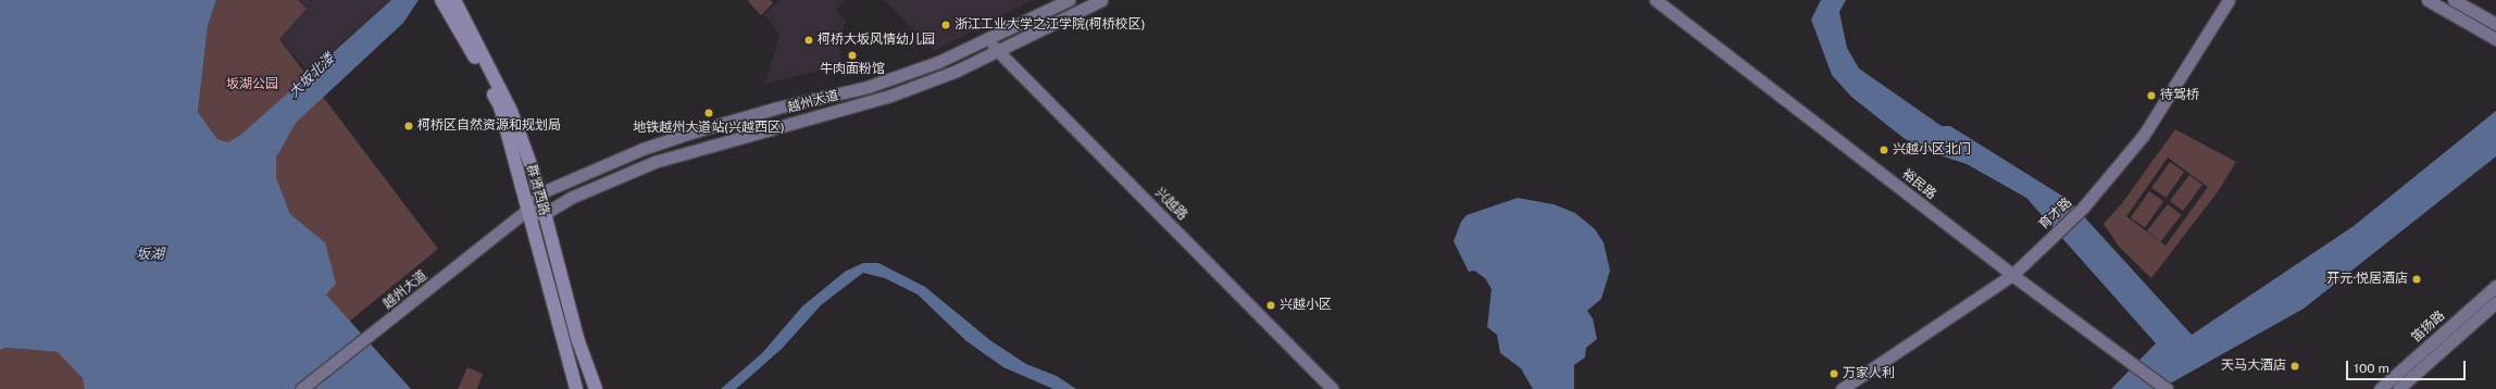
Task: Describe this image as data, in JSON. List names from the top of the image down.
{
  "streets": {
    "main road": ["群贤西路"],
    "street": [
      "越州大道",
      "裕民路",
      "兴越路",
      "育才路",
      "笛扬路"
    ]
  },
  "crossings": [
    ["越州大道", "群贤西路"],
    ["越州大道", "兴越路"],
    ["裕民路", "育才路"]
  ],
  "water": ["大坂北溇", "坂湖"],
  "parks": ["坂湖公园"],
  "places": [
    "浙江工业大学之江学院(柯桥校区)",
    "柯桥大坂风情幼儿园",
    "牛肉面粉馆",
    "待驾桥",
    "地铁越州大道站(兴越西区)",
    "柯桥区自然资源和规划局",
    "兴越小区北门",
    "开元·悦居酒店",
    "兴越小区",
    "天马大酒店",
    "万家人利"
  ],
  "scale_bar": "100 m"
}
